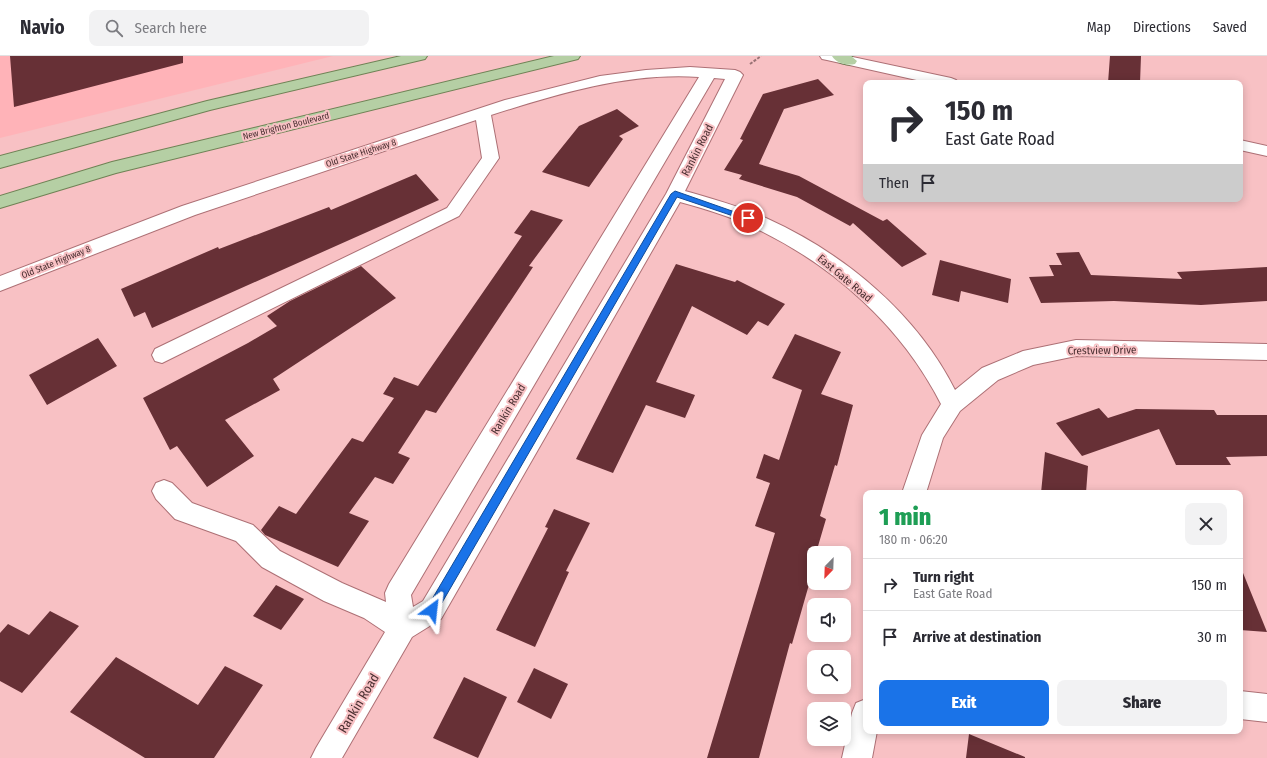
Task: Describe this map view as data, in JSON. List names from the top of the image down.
{
  "streets": {
    "main road": ["New Brighton Boulevard"],
    "street": [
      "Rankin Road",
      "Old State Highway 8",
      "East Gate Road",
      "Crestview Drive"
    ]
  },
  "crossings": [
    ["Rankin Road", "Old State Highway 8"],
    ["Rankin Road", "East Gate Road"],
    ["East Gate Road", "Crestview Drive"]
  ],
  "north": "bottom left",
  "page": {
    "header": "Navio",
    "search": "Search here",
    "nav": ["Map", "Directions", "Saved"],
    "turn": ["150 m", "East Gate Road"],
    "then": "Then",
    "heading": ["1 min", "180 m · 06:20"],
    "list": [
      {
        "name": "Turn right",
        "note": "East Gate Road",
        "value": "150 m"
      },
      {
        "name": "Arrive at destination",
        "value": "30 m"
      }
    ],
    "buttons": ["Exit", "Share"]
  }
}
